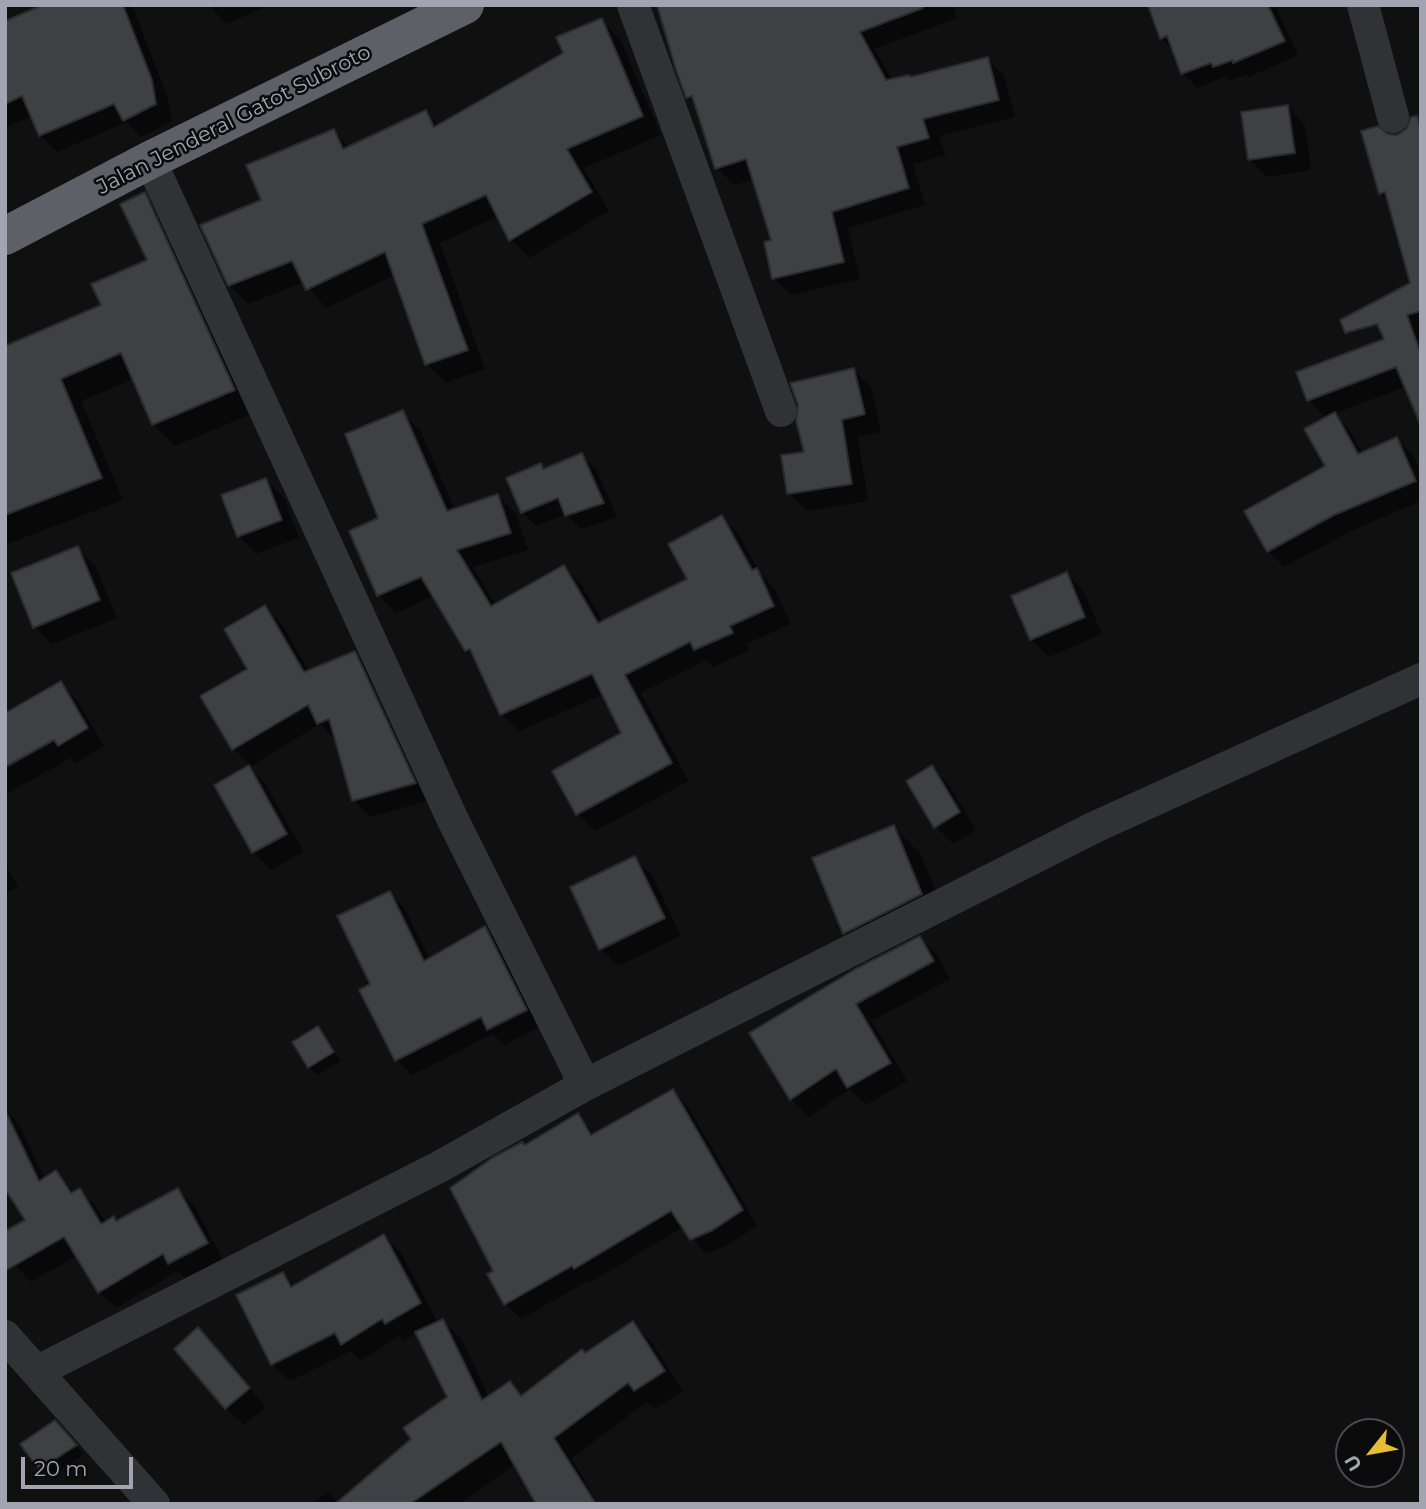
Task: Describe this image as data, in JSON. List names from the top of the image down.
{
  "streets": {
    "highway": ["Jalan Jenderal Gatot Subroto"]
  },
  "scale_bar": "20 m",
  "north": "bottom left"
}
